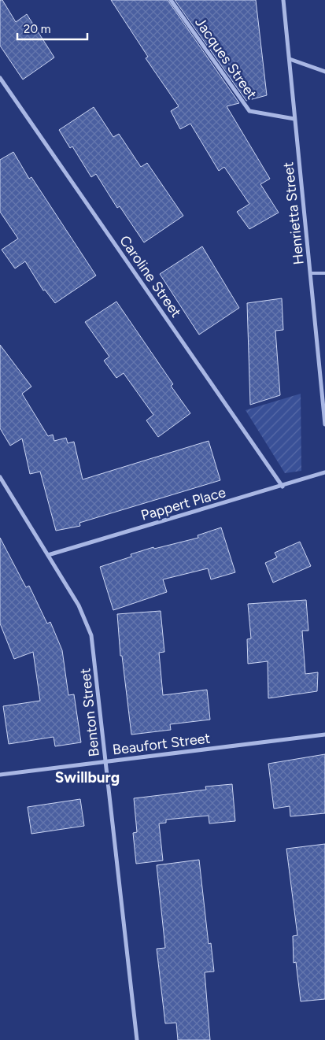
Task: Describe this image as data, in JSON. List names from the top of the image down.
{
  "streets": {
    "street": [
      "Jacques Street",
      "Henrietta Street",
      "Caroline Street",
      "Pappert Place",
      "Benton Street",
      "Beaufort Street"
    ]
  },
  "crossings": [
    ["Jacques Street", "Henrietta Street"],
    ["Caroline Street", "Pappert Place"],
    ["Pappert Place", "Benton Street"],
    ["Benton Street", "Beaufort Street"]
  ],
  "districts": ["Swillburg"],
  "scale_bar": "20 m"
}
